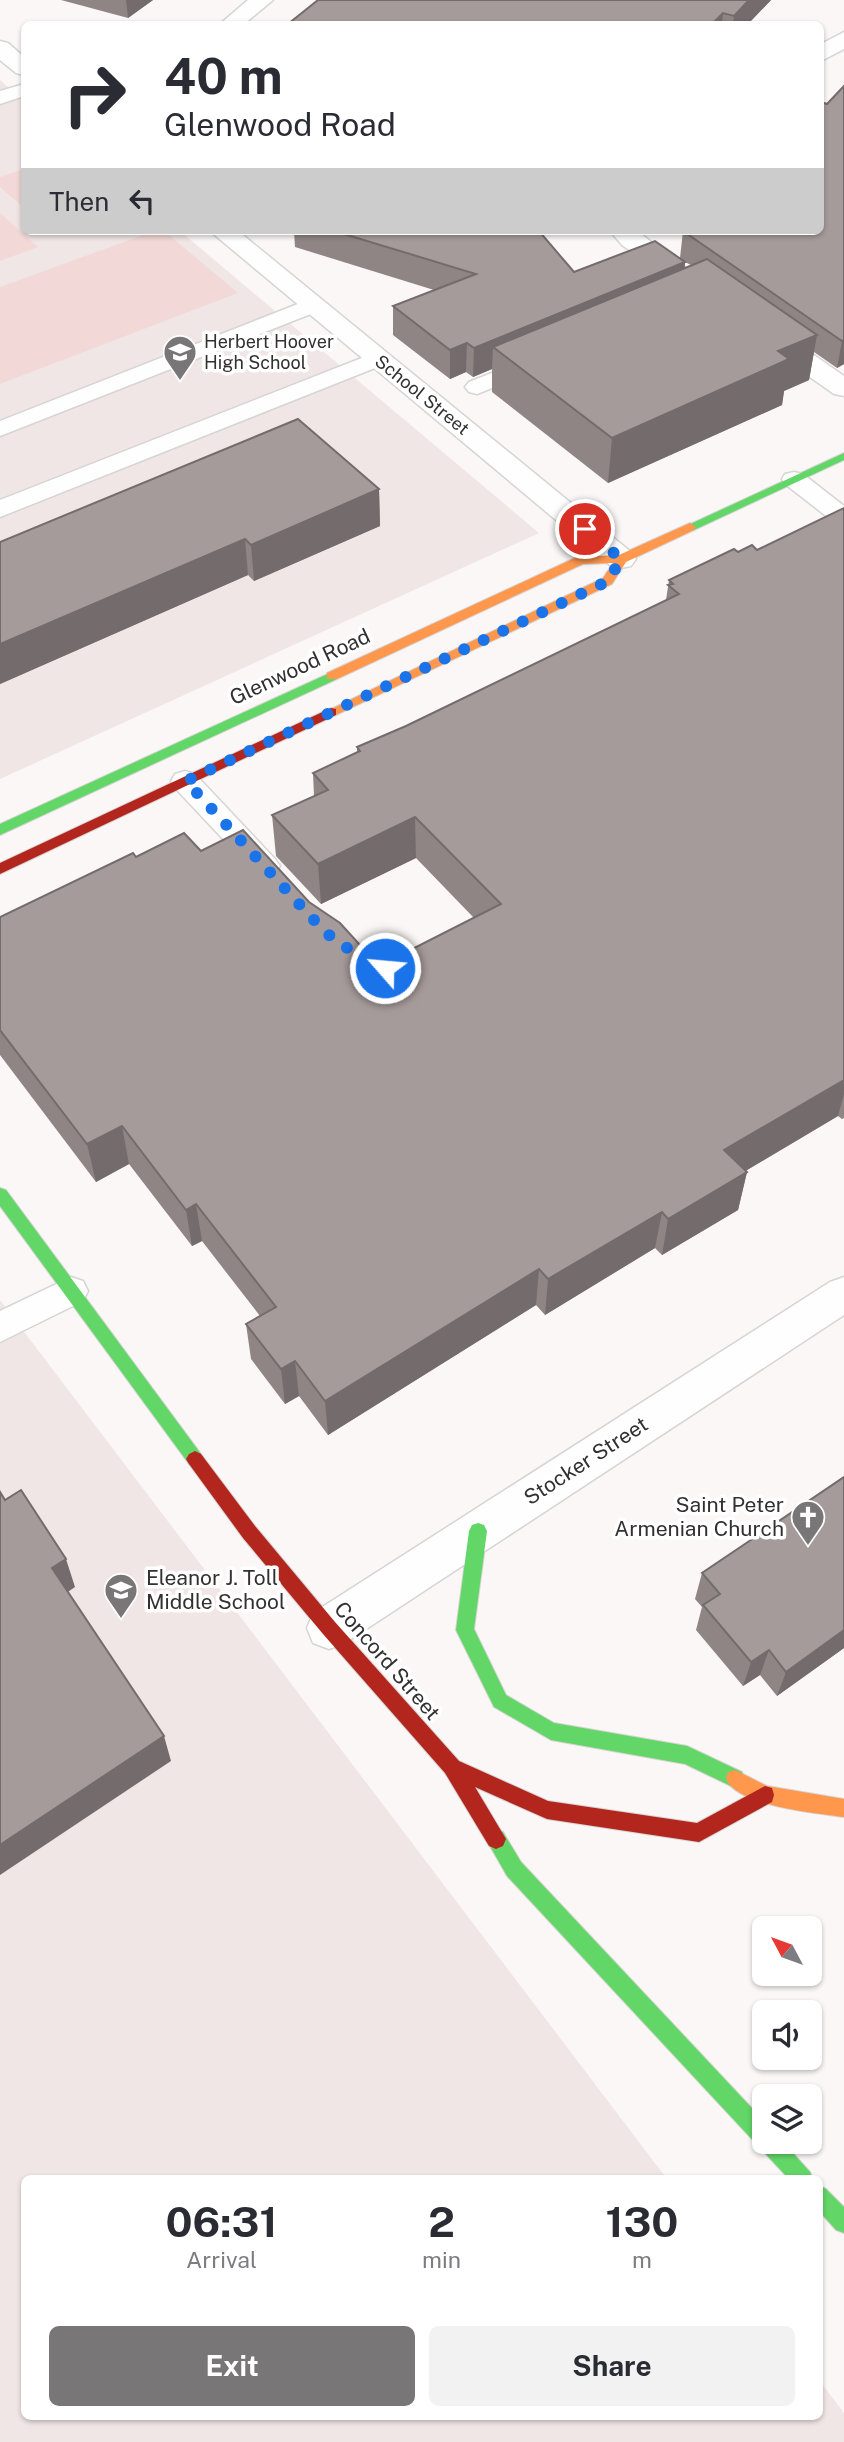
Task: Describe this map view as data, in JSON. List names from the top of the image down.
{
  "streets": {
    "street": [
      "School Street",
      "Glenwood Road",
      "Stocker Street",
      "Concord Street"
    ]
  },
  "crossings": [
    ["School Street", "Glenwood Road"],
    ["Stocker Street", "Concord Street"]
  ],
  "places": {
    "school or university": ["Herbert Hoover High School", "Eleanor J. Toll Middle School"],
    "church": ["Saint Peter Armenian Church"]
  },
  "north": "top left",
  "page": {
    "turn": ["40 m", "Glenwood Road"],
    "then": "Then",
    "eta": [
      "06:31",
      "Arrival",
      "2",
      "min",
      "130",
      "m"
    ],
    "buttons": ["Exit", "Share"]
  }
}
